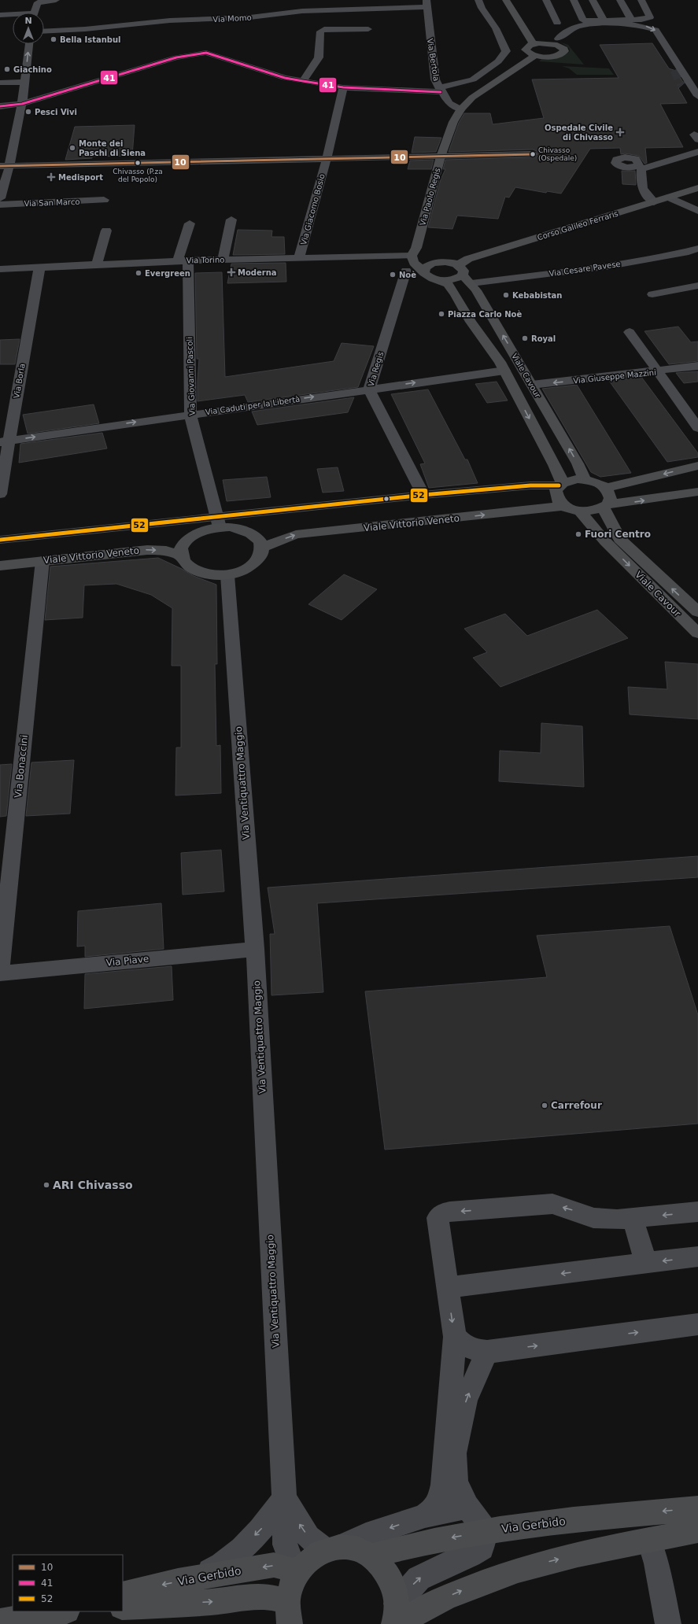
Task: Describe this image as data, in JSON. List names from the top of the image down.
{
  "streets": {
    "main road": [
      "Via Paolo Regis",
      "Corso Galileo Ferraris",
      "Viale Cavour",
      "Viale Vittorio Veneto",
      "Via Gerbido"
    ],
    "street": [
      "Via Momo",
      "Via Bertola",
      "Via San Marco",
      "Via Giacomo Bosio",
      "Via Torino",
      "Via Cesare Pavese",
      "Via Regis",
      "Via Giovanni Pascoli",
      "Via Giuseppe Mazzini",
      "Via Borla",
      "Via Caduti per la Libertà",
      "Via Bonaccini",
      "Via Ventiquattro Maggio",
      "Via Piave"
    ]
  },
  "crossings": [
    ["Via Momo", "Via Bertola"],
    ["Via Bertola", "Via Paolo Regis"],
    ["Via Paolo Regis", "Via Torino"],
    ["Via Giacomo Bosio", "Via Torino"],
    ["Corso Galileo Ferraris", "Viale Cavour"],
    ["Via Torino", "Via Giovanni Pascoli"],
    ["Via Torino", "Via Borla"],
    ["Via Cesare Pavese", "Viale Cavour"],
    ["Via Regis", "Via Caduti per la Libertà"],
    ["Viale Cavour", "Via Giuseppe Mazzini"],
    ["Viale Cavour", "Via Caduti per la Libertà"],
    ["Viale Cavour", "Viale Vittorio Veneto"],
    ["Via Giovanni Pascoli", "Via Caduti per la Libertà"],
    ["Via Giovanni Pascoli", "Viale Vittorio Veneto"],
    ["Via Giovanni Pascoli", "Via Ventiquattro Maggio"],
    ["Via Borla", "Via Caduti per la Libertà"],
    ["Viale Vittorio Veneto", "Via Bonaccini"],
    ["Viale Vittorio Veneto", "Via Ventiquattro Maggio"],
    ["Via Bonaccini", "Via Piave"],
    ["Via Ventiquattro Maggio", "Via Piave"],
    ["Via Ventiquattro Maggio", "Via Gerbido"]
  ],
  "one_way": ["Via Giuseppe Mazzini", "Via Caduti per la Libertà"],
  "places": {
    "other": [
      "Bella Istanbul",
      "Giachino",
      "Pesci Vivi",
      "Monte dei Paschi di Siena",
      "Chivasso (Ospedale)",
      "Chivasso (P.za del Popolo)",
      "Evergreen",
      "Noè",
      "Kebabistan",
      "Piazza Carlo Noè",
      "Royal",
      "Fuori Centro",
      "Carrefour",
      "ARI Chivasso"
    ],
    "health": ["Ospedale Civile di Chivasso", "Medisport", "Moderna"]
  },
  "lines": ["transit line 41", "transit line 10", "transit line 52"],
  "legend": ["10", "41", "52"],
  "north": "top"
}
